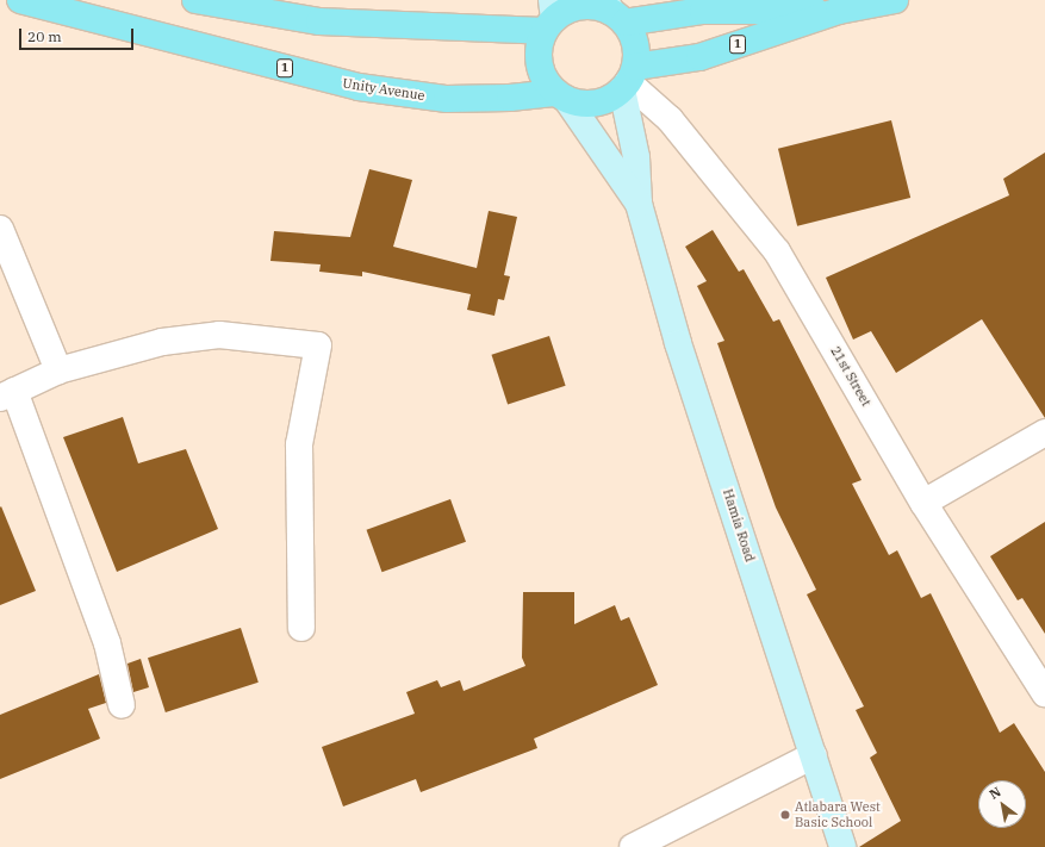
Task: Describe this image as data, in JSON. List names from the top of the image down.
{
  "streets": {
    "main road": ["1", "Unity Avenue", "Hamia Road"],
    "street": ["21st Street"]
  },
  "crossings": [
    ["1", "Unity Avenue"],
    ["1", "21st Street"],
    ["Unity Avenue", "21st Street"]
  ],
  "places": ["Atlabara West Basic School"],
  "scale_bar": "20 m",
  "north": "top left"
}
